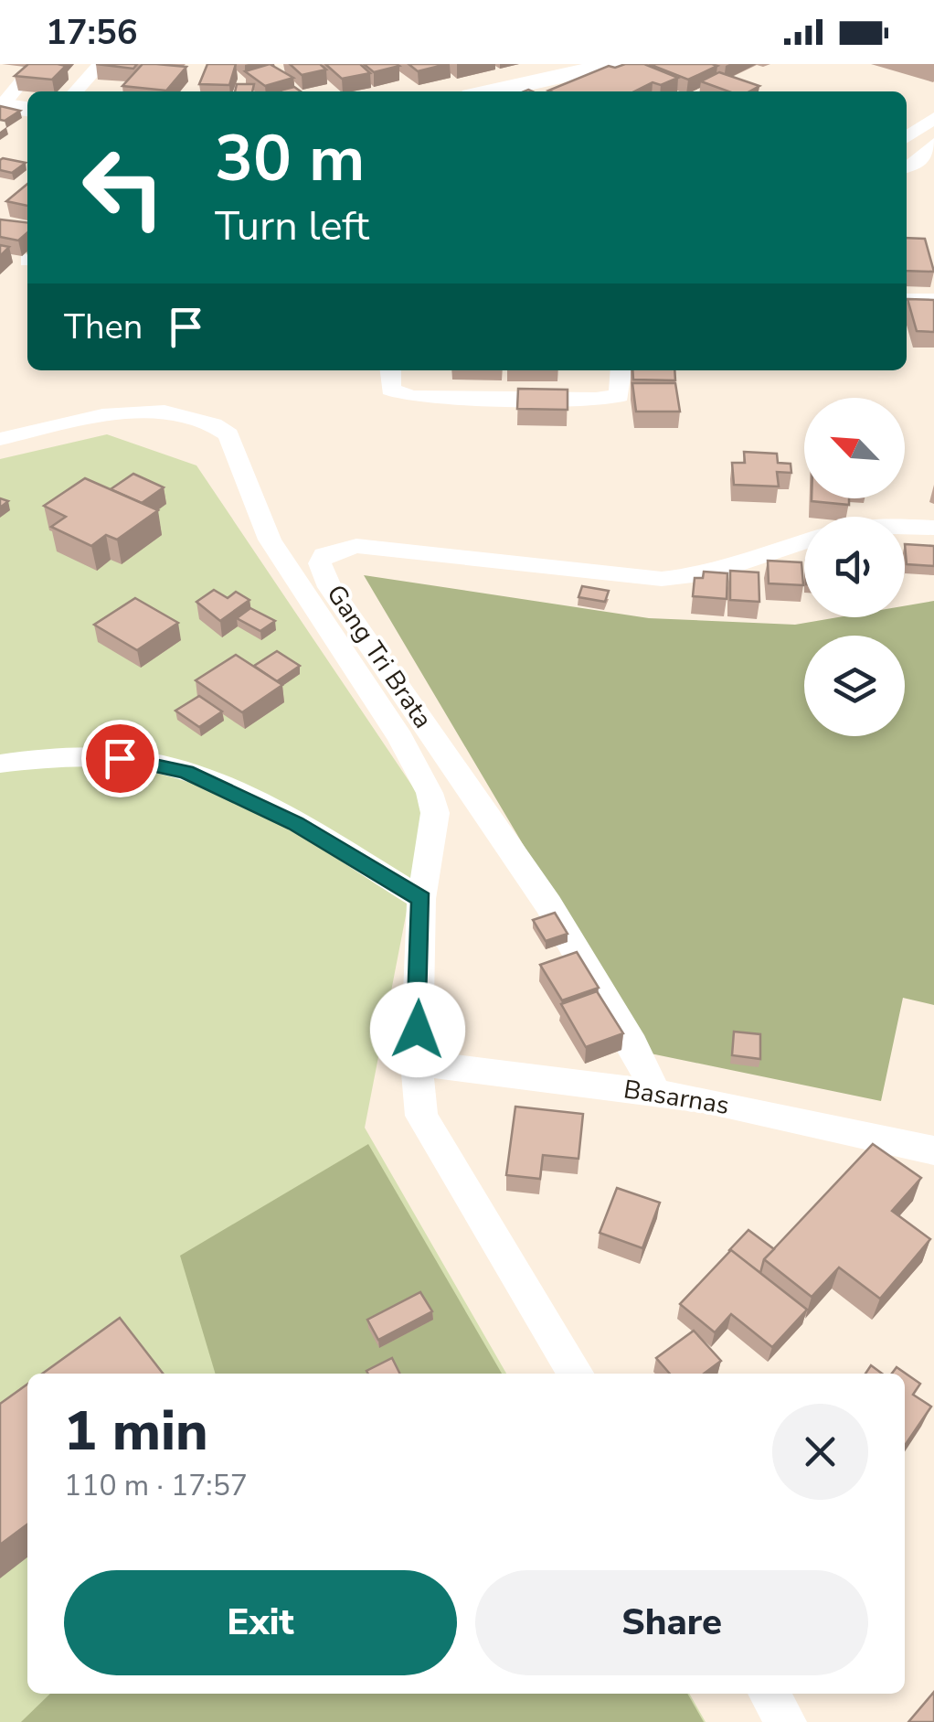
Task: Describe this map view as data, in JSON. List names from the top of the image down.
{
  "streets": {
    "street": ["Gang Tri Brata", "Basarnas"]
  },
  "crossings": [
    ["Gang Tri Brata", "Basarnas"]
  ],
  "north": "top left",
  "page": {
    "status": "17:56",
    "turn": ["30 m", "Turn left"],
    "then": "Then",
    "heading": ["1 min", "110 m · 17:57"],
    "buttons": ["Exit", "Share"]
  }
}
